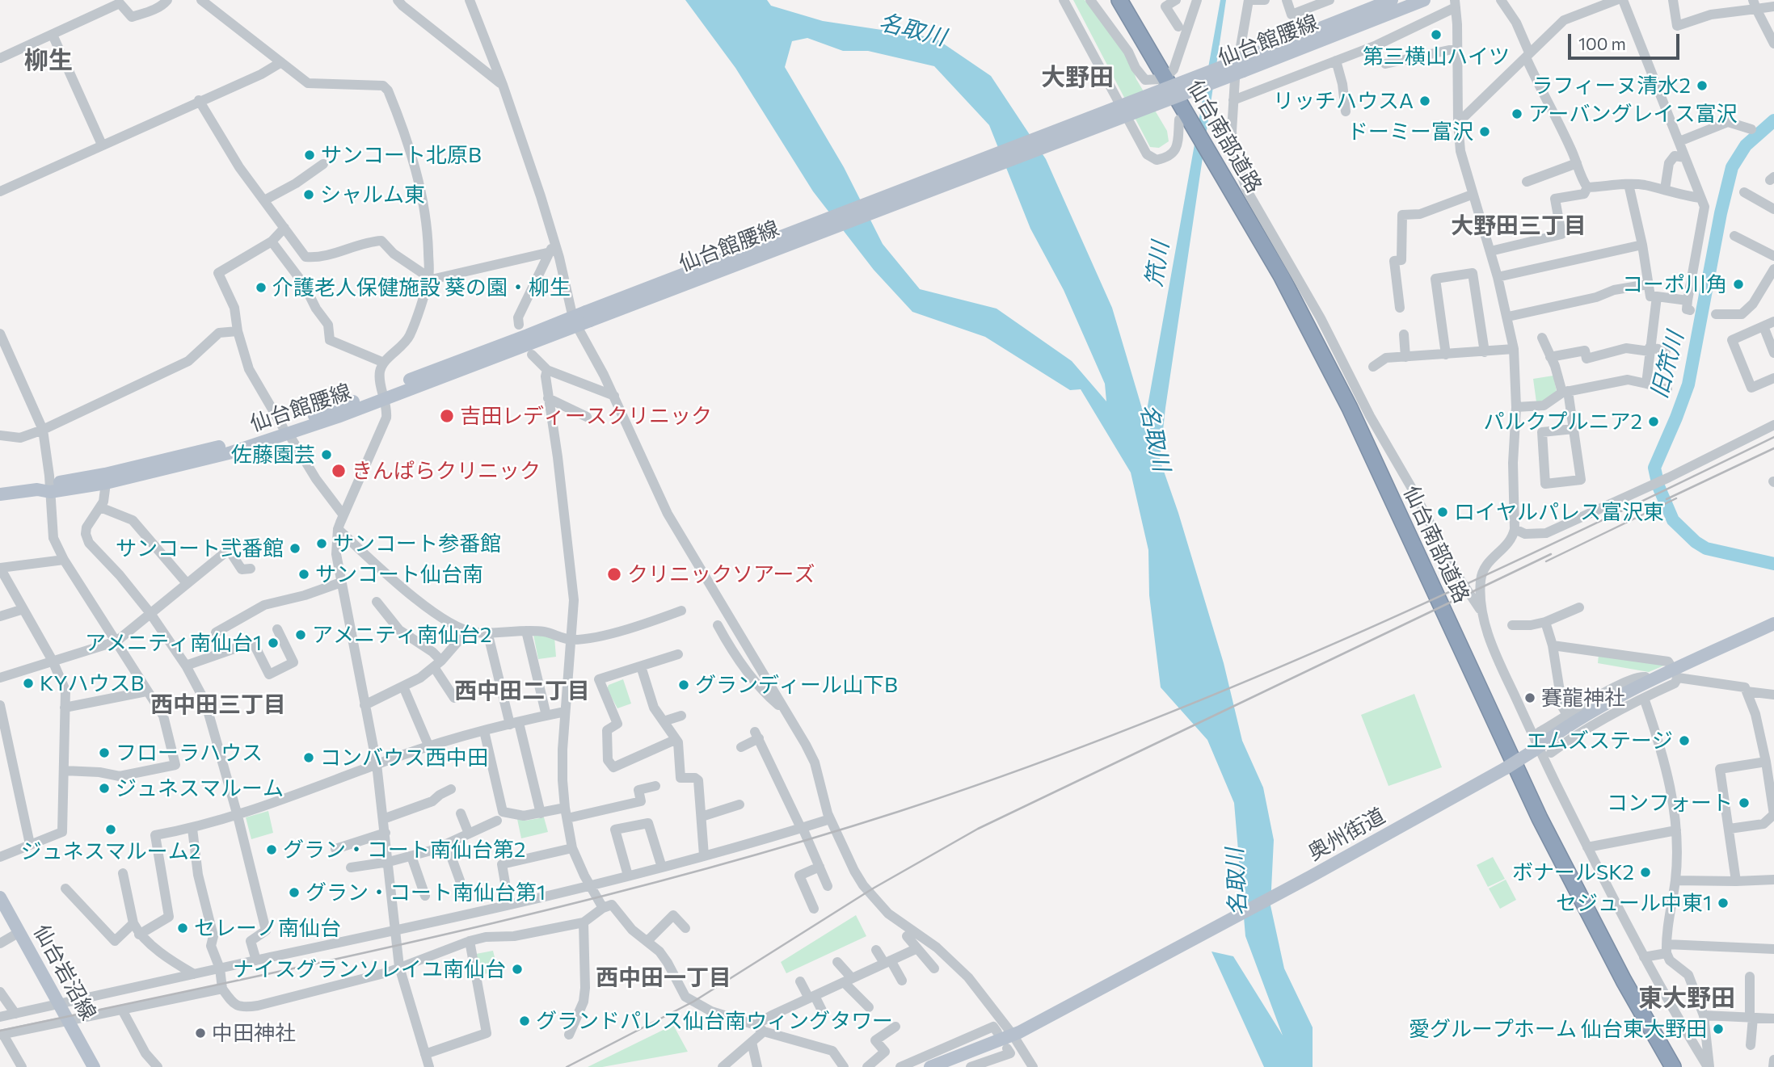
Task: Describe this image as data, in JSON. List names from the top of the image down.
{
  "streets": {
    "highway": ["仙台南部道路"],
    "main road": ["仙台館腰線", "奥州街道", "仙台岩沼線"]
  },
  "districts": [
    "柳生",
    "大野田",
    "大野田三丁目",
    "西中田二丁目",
    "西中田三丁目",
    "西中田一丁目",
    "東大野田"
  ],
  "water": ["名取川", "笊川", "旧笊川"],
  "places": [
    "第三横山ハイツ",
    "ラフィーヌ清水2",
    "リッチハウスA",
    "アーバングレイス富沢",
    "ドーミー富沢",
    "サンコート北原B",
    "シャルム東",
    "コーポ川角",
    "介護老人保健施設 葵の園・柳生",
    "吉田レディースクリニック",
    "パルクプルニア2",
    "佐藤園芸",
    "きんぱらクリニック",
    "ロイヤルパレス富沢東",
    "サンコート参番館",
    "サンコート弐番館",
    "サンコート仙台南",
    "クリニックソアーズ",
    "アメニティ南仙台2",
    "アメニティ南仙台1",
    "KYハウスB",
    "グランディール山下B",
    "賽龍神社",
    "エムズステージ",
    "フローラハウス",
    "コンバウス西中田",
    "ジュネスマルーム",
    "コンフォート",
    "ジュネスマルーム2",
    "グラン・コート南仙台第2",
    "ボナールSK2",
    "グラン・コート南仙台第1",
    "セジュール中東1",
    "セレーノ南仙台",
    "ナイスグランソレイユ南仙台",
    "グランドパレス仙台南ウィングタワー",
    "愛グループホーム 仙台東大野田",
    "中田神社"
  ],
  "scale_bar": "100 m"
}
